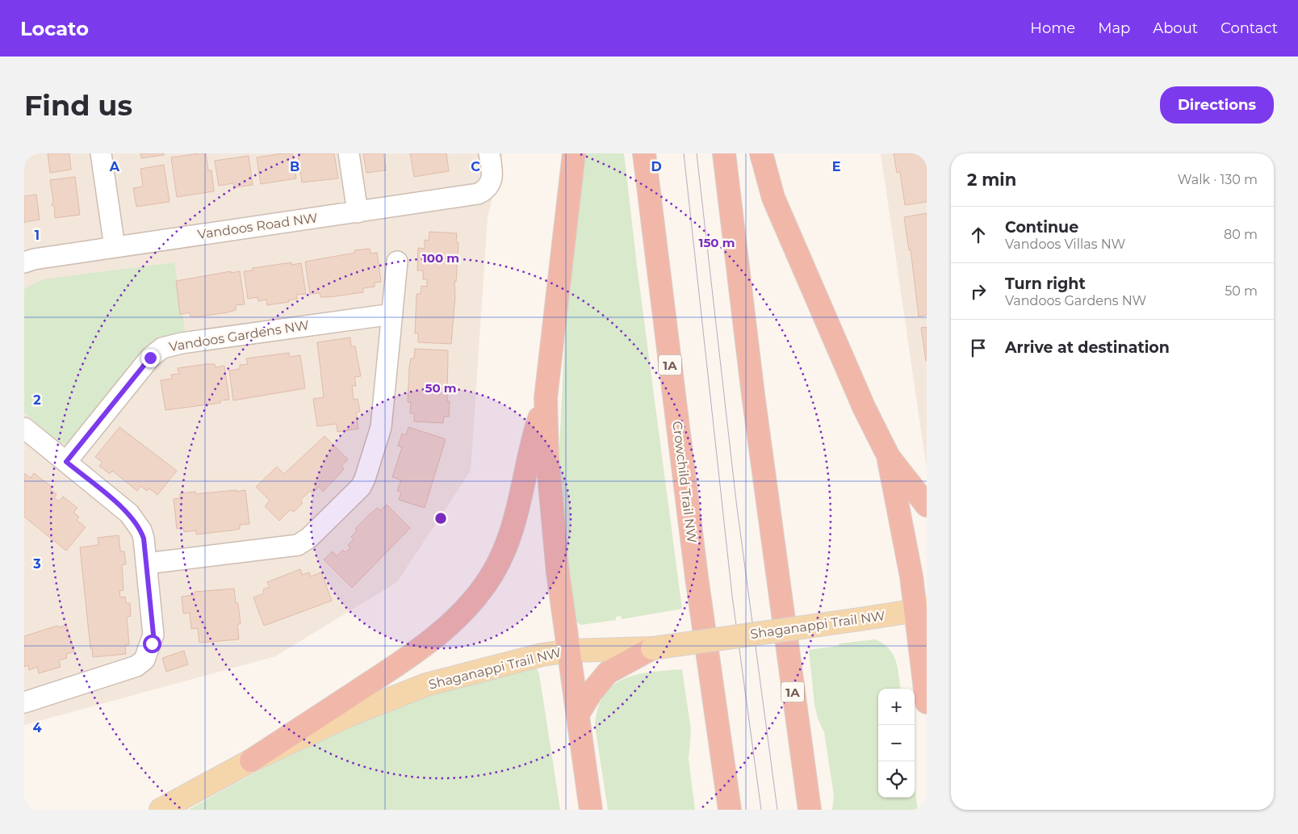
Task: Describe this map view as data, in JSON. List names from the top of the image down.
{
  "streets": {
    "highway": ["1A", "Crowchild Trail NW"],
    "main road": ["Shaganappi Trail NW"],
    "street": ["Vandoos Road NW", "Vandoos Gardens NW"]
  },
  "page": {
    "header": "Locato",
    "nav": [
      "Home",
      "Map",
      "About",
      "Contact"
    ],
    "buttons": "Directions",
    "title": "Find us",
    "heading": ["2 min", "Walk · 130 m"],
    "list": [
      ["Continue", "Vandoos Villas NW", "80 m"],
      ["Turn right", "Vandoos Gardens NW", "50 m"],
      "Arrive at destination"
    ],
    "map_buttons": ["+", "−"]
  },
  "grid": {
    "columns": [
      "A",
      "B",
      "C",
      "D",
      "E"
    ],
    "rows": [
      "1",
      "2",
      "3",
      "4"
    ]
  },
  "rings": ["150 m", "100 m", "50 m"]
}
